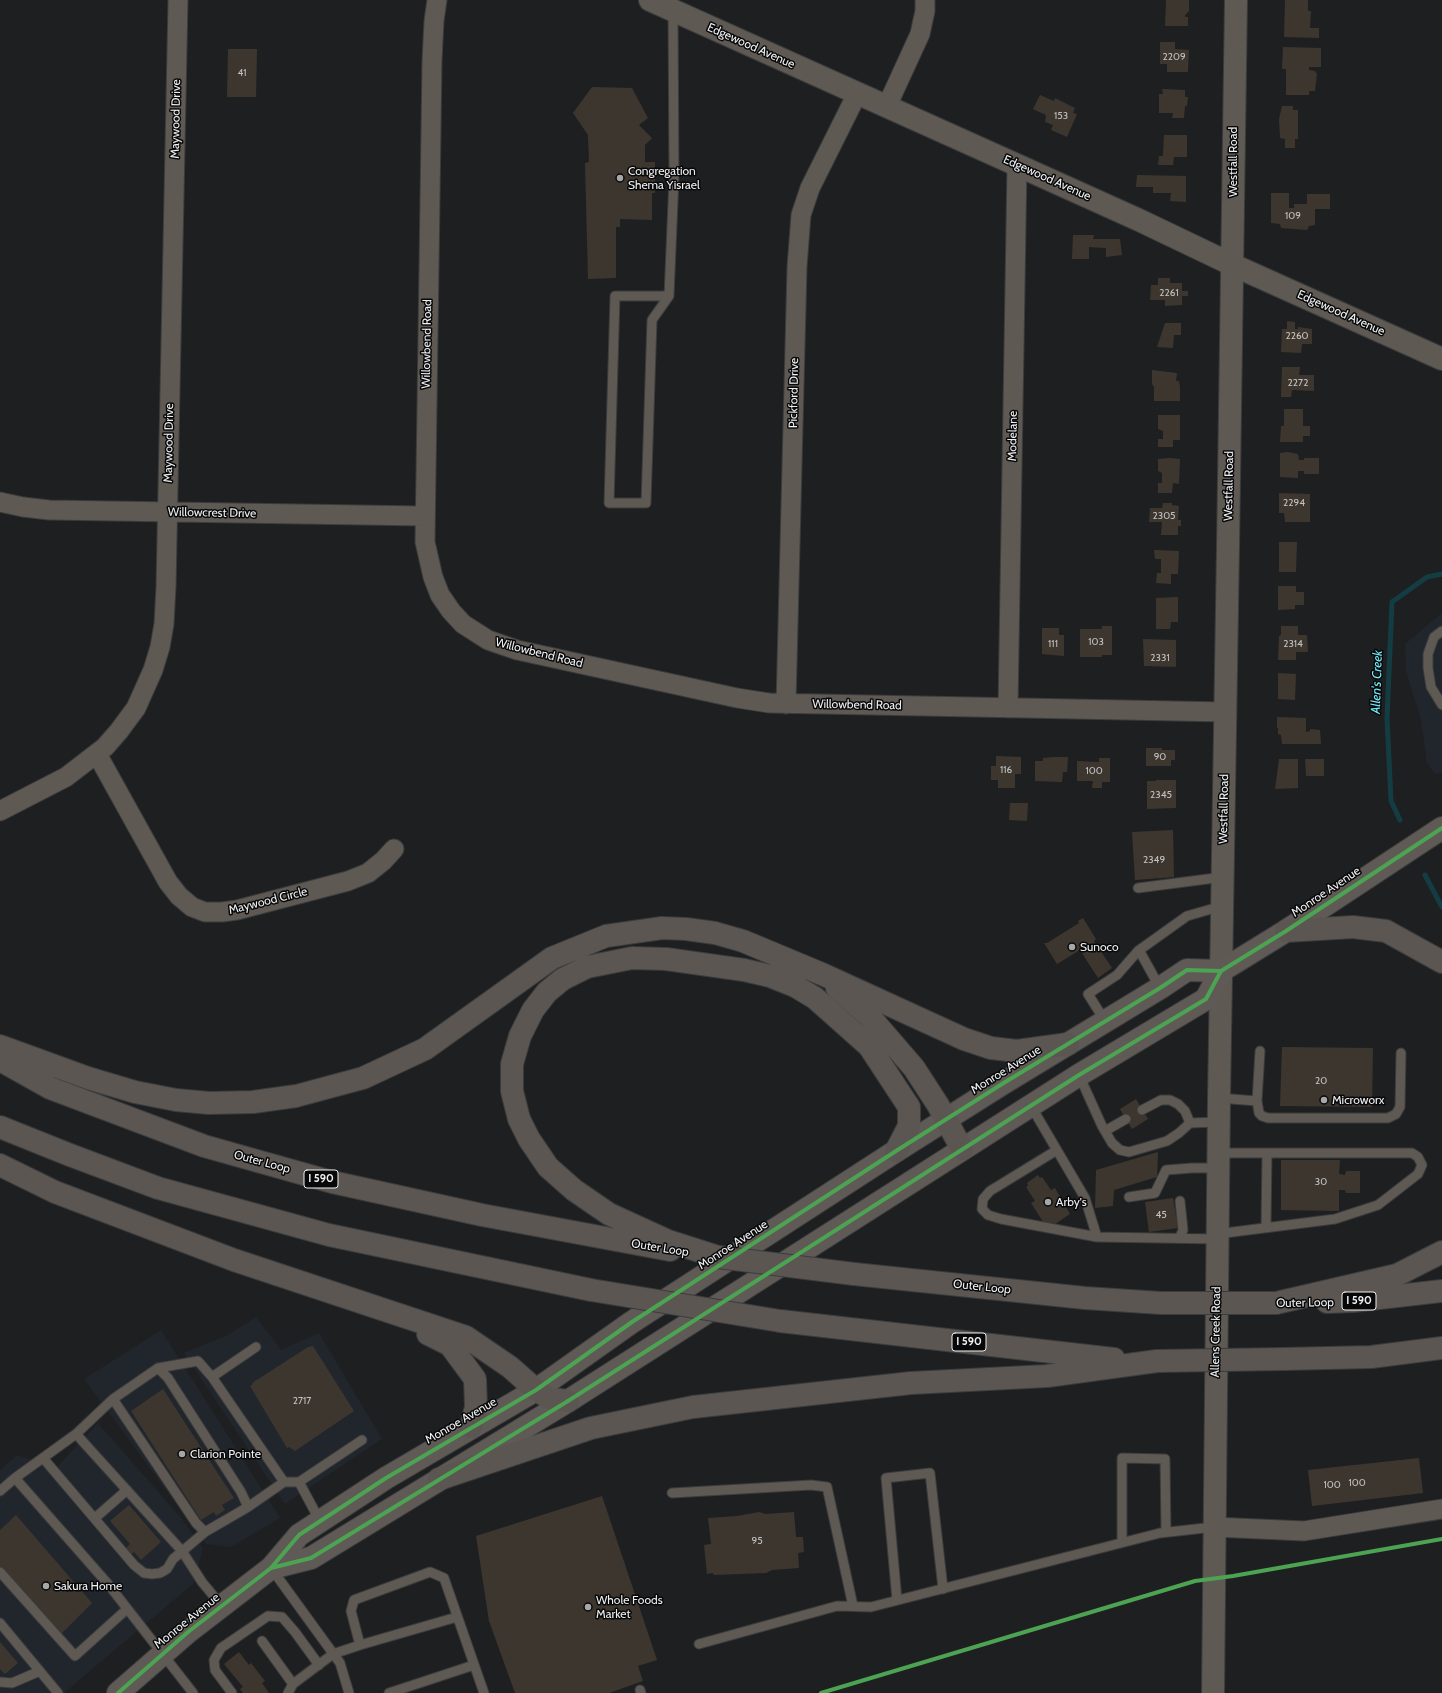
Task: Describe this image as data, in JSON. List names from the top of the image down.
{
  "streets": {
    "highway": ["Outer Loop", "I 590"],
    "main road": ["Monroe Avenue"],
    "street": [
      "Edgewood Avenue",
      "Maywood Drive",
      "Westfall Road",
      "Willowbend Road",
      "Pickford Drive",
      "Modelane",
      "Willowcrest Drive",
      "Maywood Circle",
      "Allens Creek Road"
    ]
  },
  "crossings": [
    ["Edgewood Avenue", "Westfall Road"],
    ["Edgewood Avenue", "Pickford Drive"],
    ["Edgewood Avenue", "Modelane"],
    ["Maywood Drive", "Willowcrest Drive"],
    ["Maywood Drive", "Maywood Circle"],
    ["Westfall Road", "Willowbend Road"],
    ["Westfall Road", "Monroe Avenue"],
    ["Westfall Road", "Allens Creek Road"],
    ["Willowbend Road", "Pickford Drive"],
    ["Willowbend Road", "Modelane"],
    ["Willowbend Road", "Willowcrest Drive"],
    ["Monroe Avenue", "Allens Creek Road"]
  ],
  "water": ["Allen's Creek"],
  "places": [
    "Congregation Shema Yisrael",
    "Sunoco",
    "Microworx",
    "Arby's",
    "Clarion Pointe",
    "Sakura Home",
    "Whole Foods Market"
  ],
  "house_numbers": [
    "2209",
    "41",
    "153",
    "109",
    "2261",
    "2260",
    "2272",
    "2294",
    "2305",
    "103",
    "111",
    "2314",
    "2331",
    "90",
    "116",
    "100",
    "2345",
    "2349",
    "20",
    "30",
    "45",
    "2717",
    "100",
    "100",
    "95"
  ]
}
